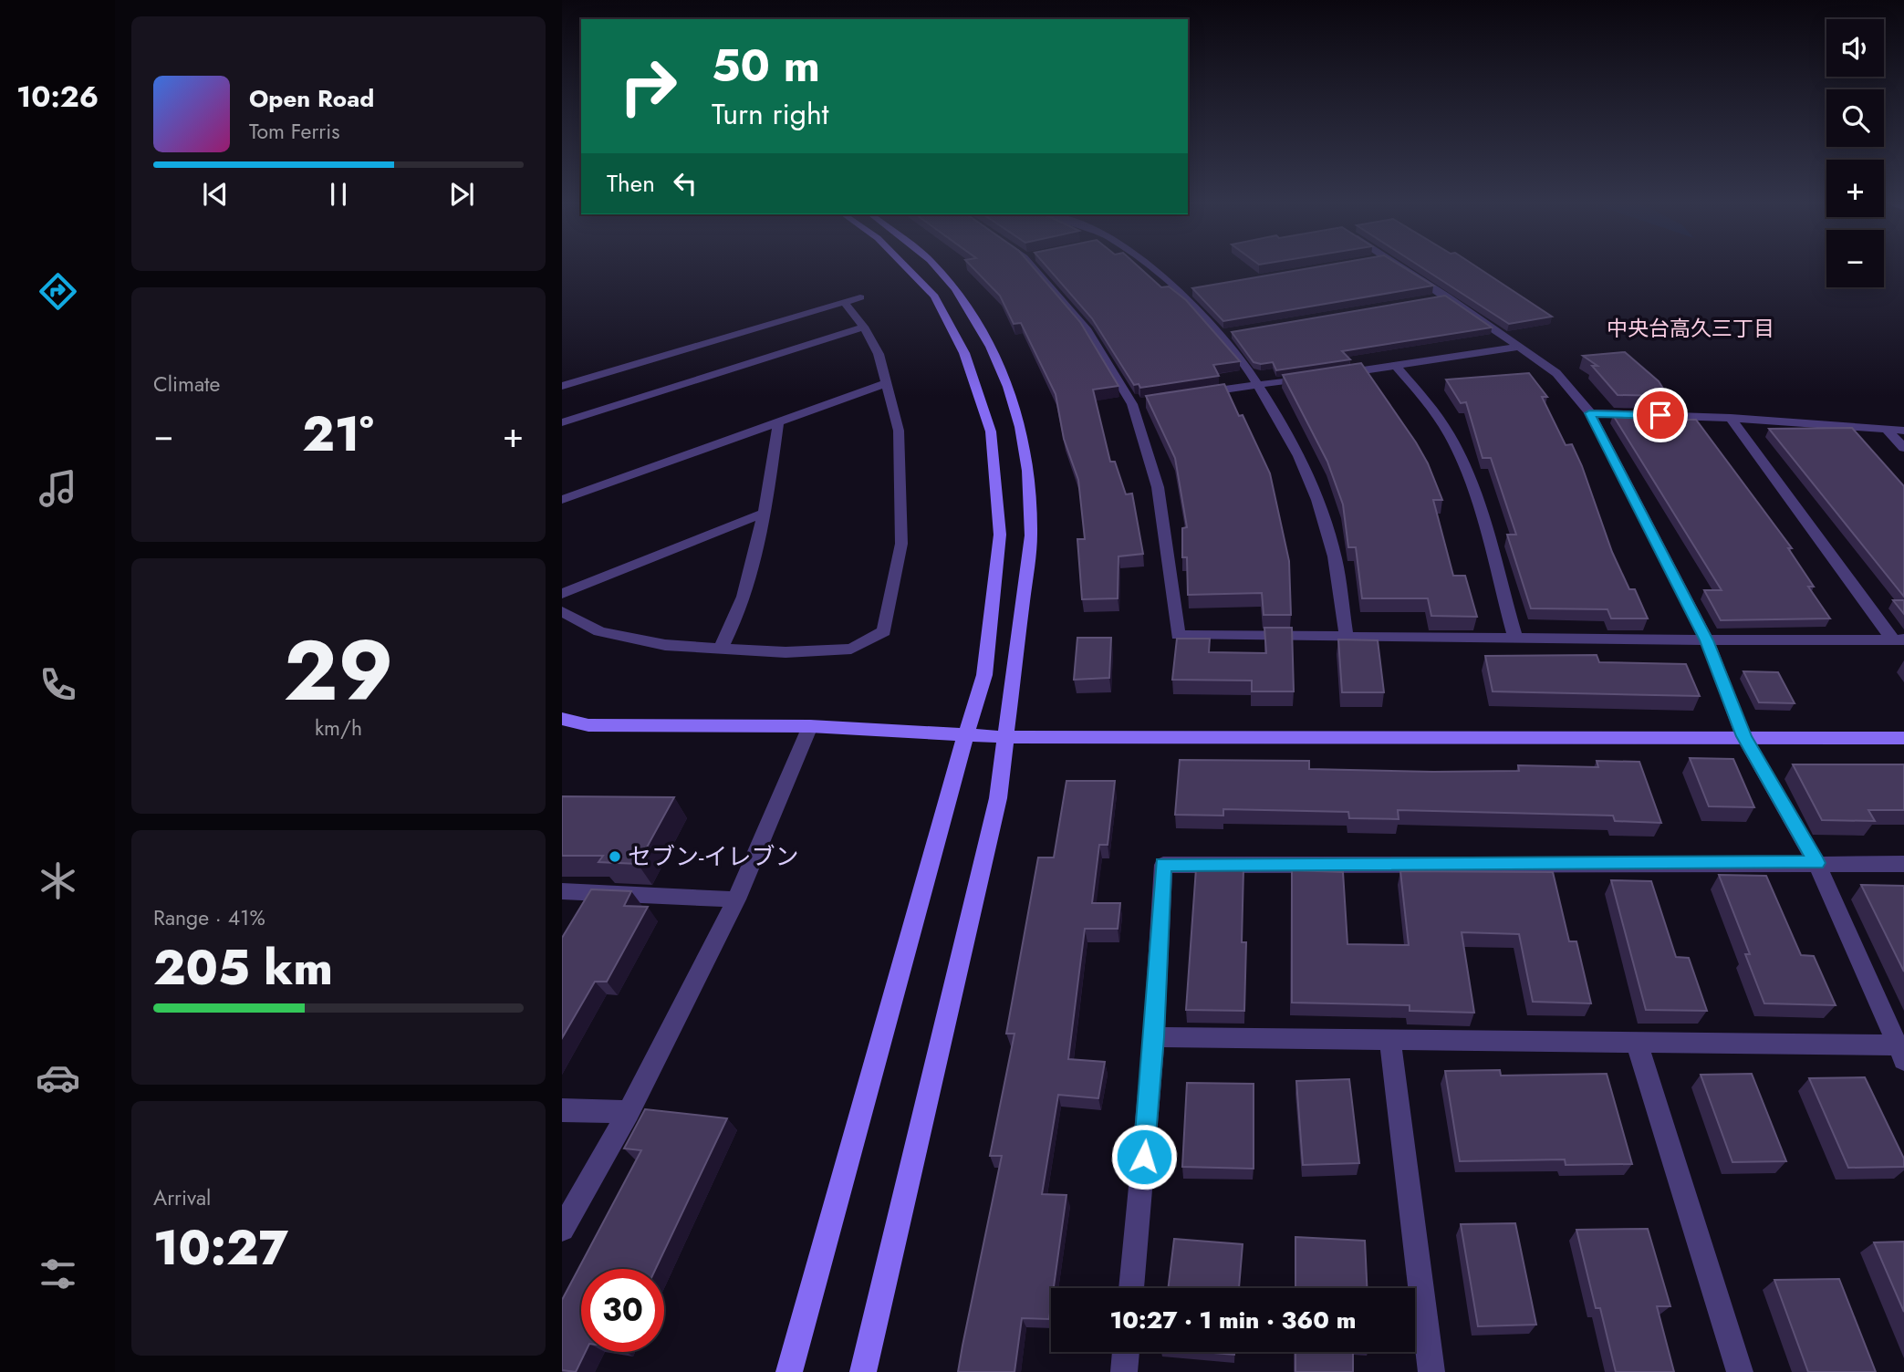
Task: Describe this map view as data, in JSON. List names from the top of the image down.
{
  "districts": ["中央台高久三丁目"],
  "places": ["セブン-イレブン"],
  "page": {
    "tabs": "10:26",
    "map_buttons": ["+", "−"],
    "turn": ["50 m", "Turn right"],
    "song": ["Open Road", "Tom Ferris"],
    "then": "Then",
    "tile": [
      "Climate",
      ["29", "km/h"],
      ["Range · 41%", "205 km"],
      ["Arrival", "10:27"]
    ],
    "heat": ["−", "21°", "+"],
    "limit": "30",
    "trip": "10:27 · 1 min · 360 m"
  }
}
